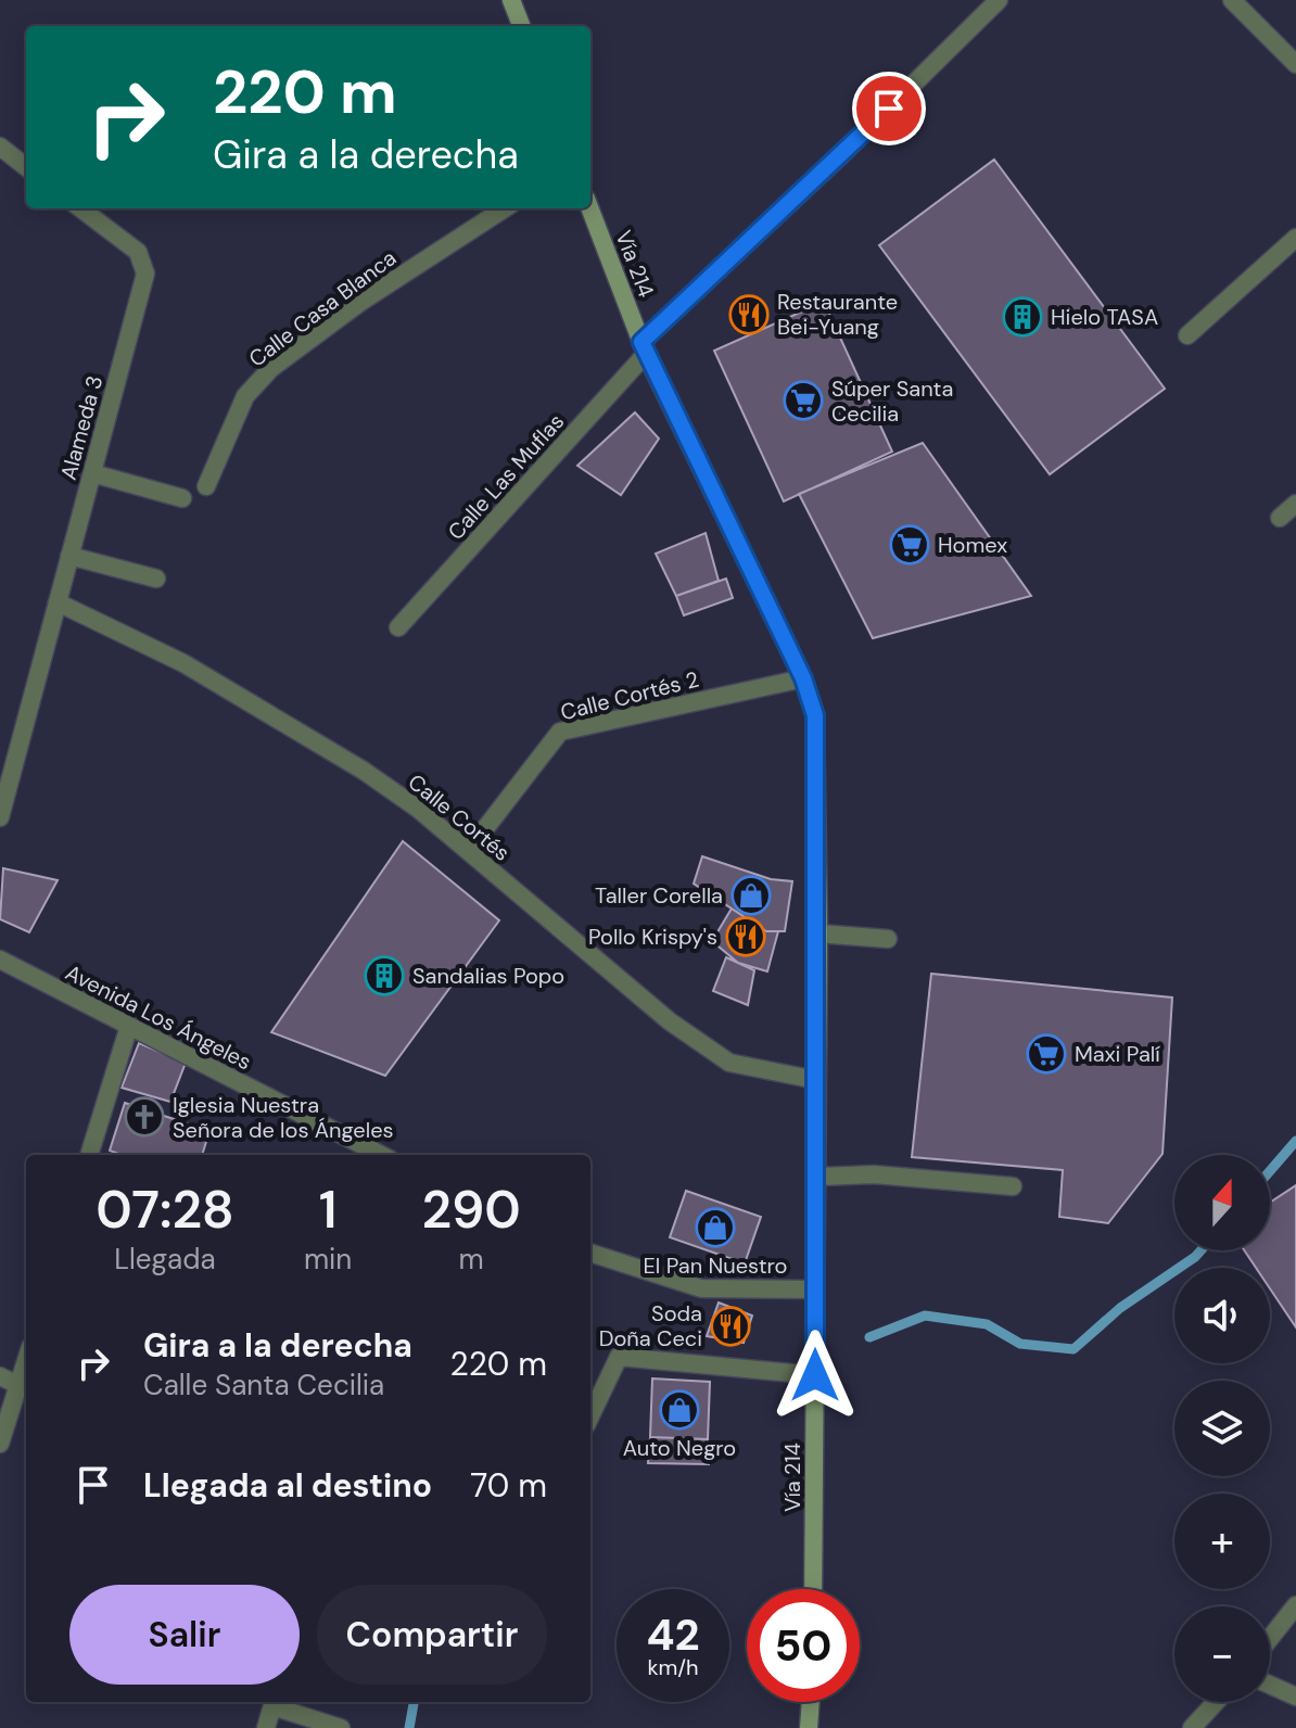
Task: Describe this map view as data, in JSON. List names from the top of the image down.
{
  "streets": {
    "main road": ["Vía 214"],
    "street": [
      "Calle Casa Blanca",
      "Alameda 3",
      "Calle Las Muflas",
      "Calle Cortés 2",
      "Calle Cortés",
      "Avenida Los Ángeles"
    ]
  },
  "crossings": [
    ["Vía 214", "Calle Las Muflas"],
    ["Vía 214", "Calle Cortés 2"],
    ["Vía 214", "Calle Cortés"],
    ["Alameda 3", "Calle Cortés"],
    ["Calle Cortés 2", "Calle Cortés"]
  ],
  "places": {
    "restaurant": ["Restaurante Bei-Yuang", "Pollo Krispy's", "Soda Doña Ceci"],
    "building": ["Hielo TASA", "Sandalias Popo"],
    "supermarket": ["Súper Santa Cecilia", "Homex", "Maxi Palí"],
    "shop": ["Taller Corella", "El Pan Nuestro", "Auto Negro"],
    "church": ["Iglesia Nuestra Señora de los Ángeles"]
  },
  "north": "top",
  "page": {
    "turn": ["220 m", "Gira a la derecha"],
    "map_buttons": ["+", "−"],
    "eta": [
      "07:28",
      "Llegada",
      "1",
      "min",
      "290",
      "m"
    ],
    "list": [
      {
        "name": "Gira a la derecha",
        "note": "Calle Santa Cecilia",
        "value": "220 m"
      },
      {
        "name": "Llegada al destino",
        "value": "70 m"
      }
    ],
    "buttons": ["Salir", "Compartir"],
    "speed": "42 km/h",
    "limit": "50"
  }
}
